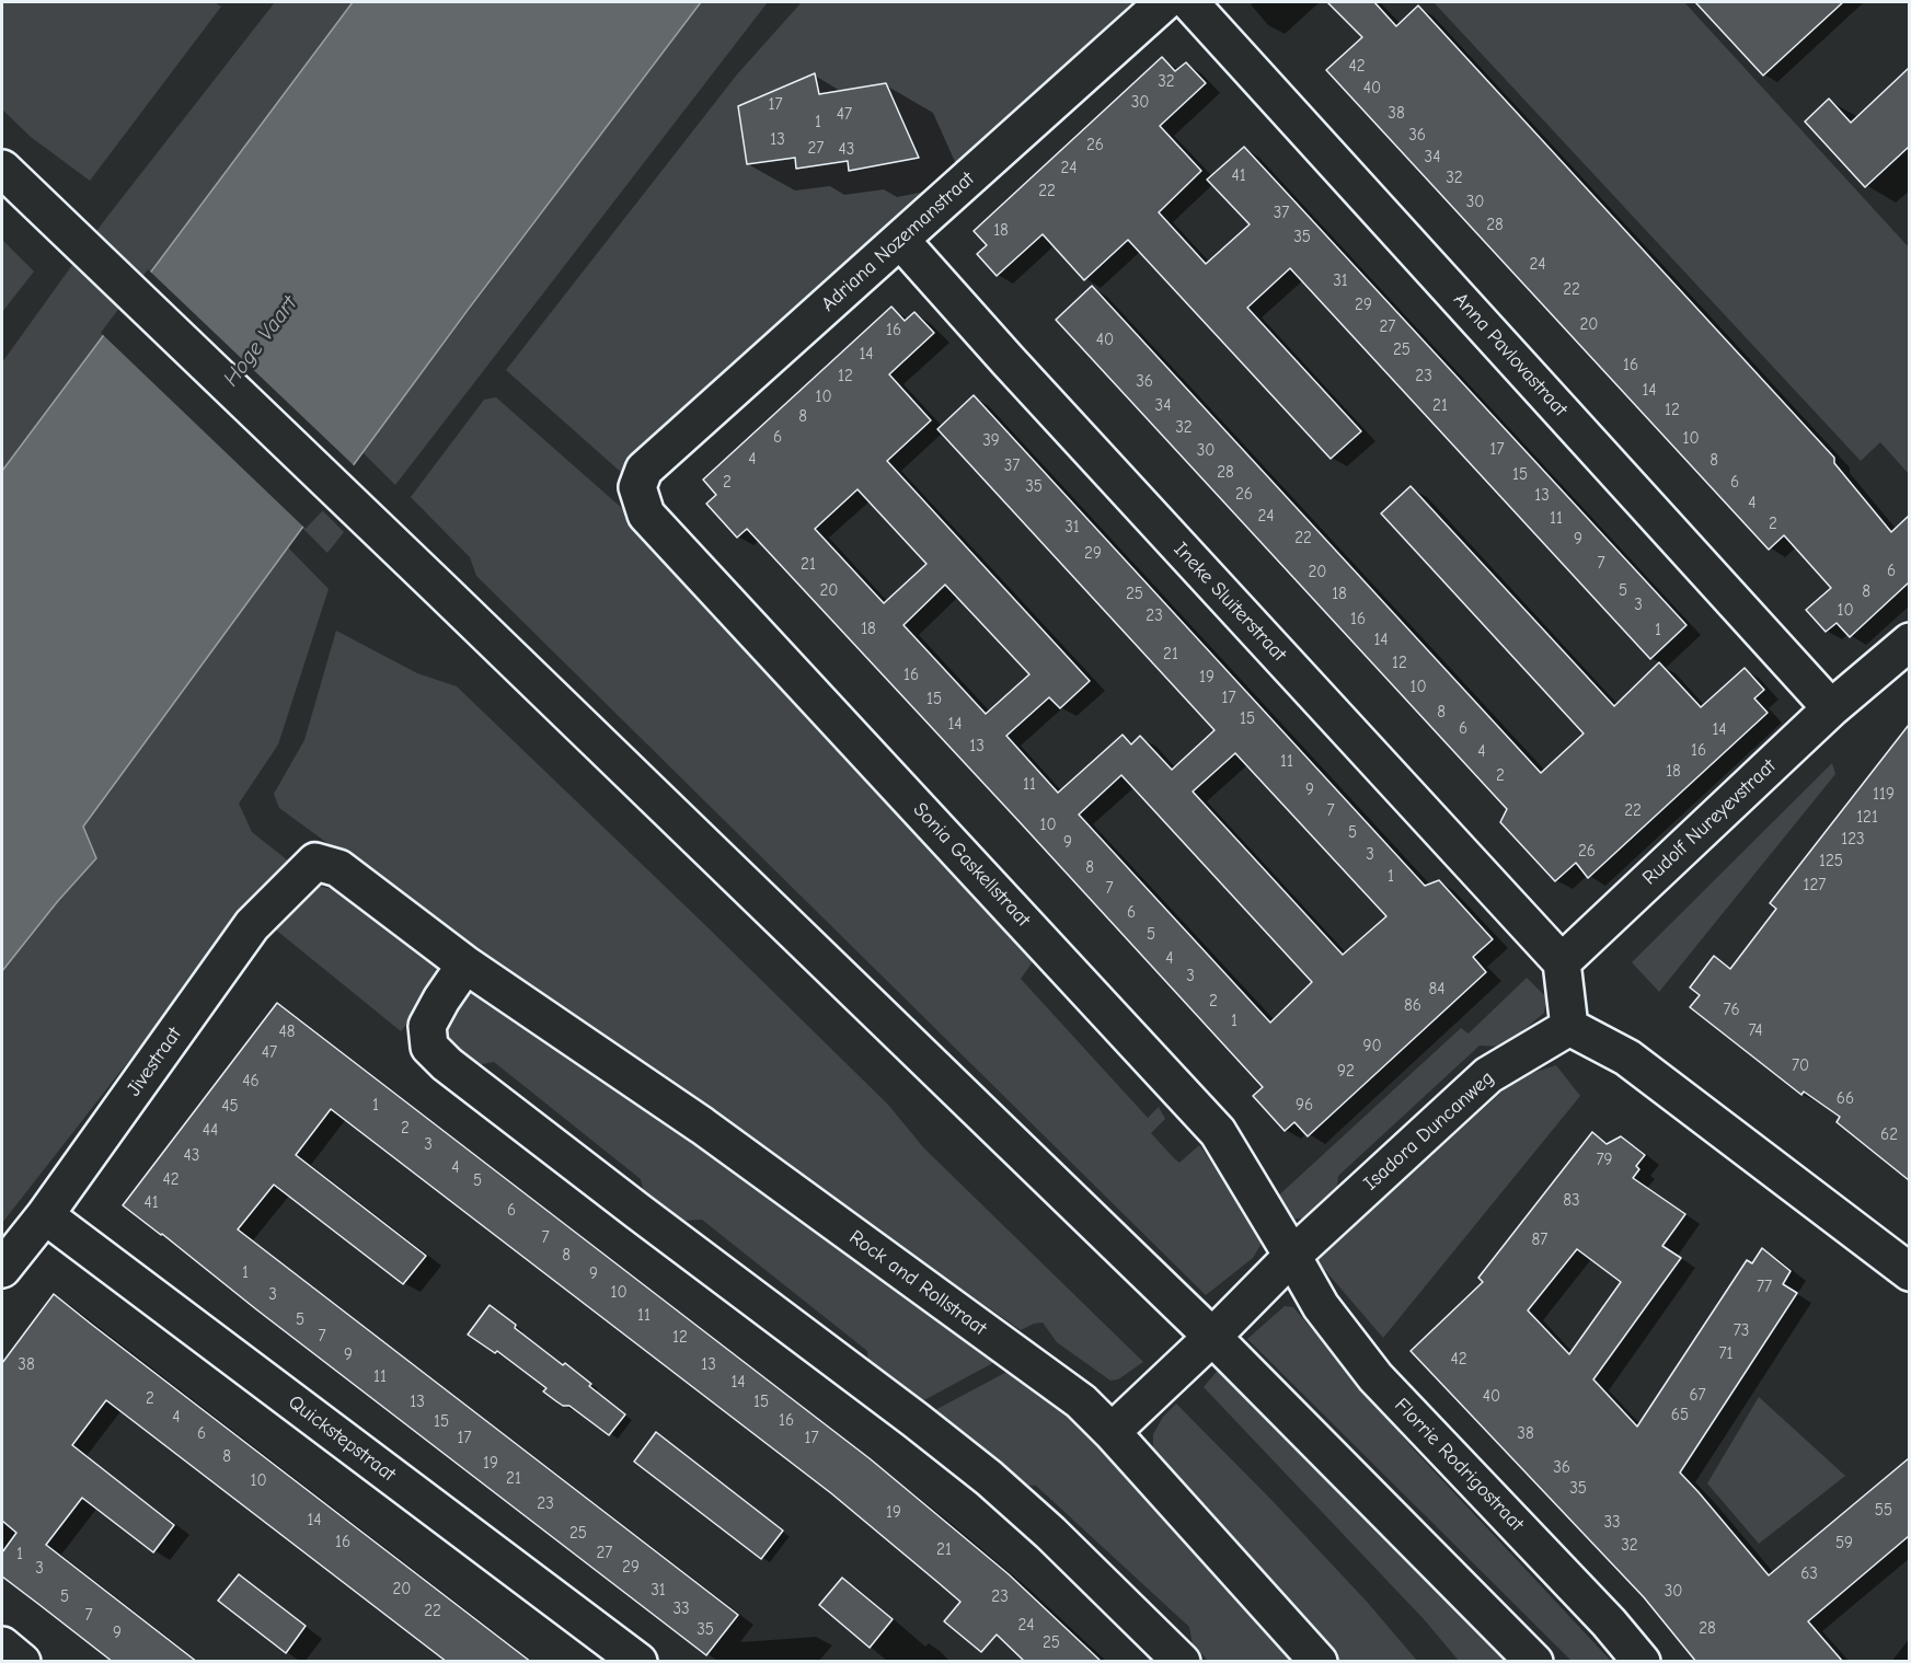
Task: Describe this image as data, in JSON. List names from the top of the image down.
{
  "streets": {
    "street": [
      "Adriana Nozemanstraat",
      "Anna Pavlovastraat",
      "Ineke Sluiterstraat",
      "Rudolf Nureyevstraat",
      "Sonia Gaskellstraat",
      "Jivestraat",
      "Isadora Duncanweg",
      "Rock and Rollstraat",
      "Quickstepstraat",
      "Florrie Rodrigostraat"
    ]
  },
  "crossings": [
    ["Adriana Nozemanstraat", "Ineke Sluiterstraat"],
    ["Adriana Nozemanstraat", "Sonia Gaskellstraat"],
    ["Anna Pavlovastraat", "Rudolf Nureyevstraat"],
    ["Ineke Sluiterstraat", "Rudolf Nureyevstraat"],
    ["Sonia Gaskellstraat", "Isadora Duncanweg"],
    ["Sonia Gaskellstraat", "Florrie Rodrigostraat"],
    ["Jivestraat", "Rock and Rollstraat"],
    ["Jivestraat", "Quickstepstraat"],
    ["Isadora Duncanweg", "Rock and Rollstraat"],
    ["Isadora Duncanweg", "Florrie Rodrigostraat"]
  ],
  "water": ["Hoge Vaart"],
  "house_numbers": [
    "42",
    "32",
    "40",
    "30",
    "17",
    "38",
    "47",
    "1",
    "36",
    "13",
    "26",
    "27",
    "43",
    "34",
    "24",
    "41",
    "32",
    "22",
    "30",
    "37",
    "28",
    "18",
    "35",
    "24",
    "31",
    "22",
    "29",
    "20",
    "27",
    "16",
    "40",
    "25",
    "14",
    "16",
    "12",
    "23",
    "36",
    "14",
    "10",
    "34",
    "21",
    "12",
    "8",
    "32",
    "6",
    "10",
    "39",
    "17",
    "30",
    "4",
    "8",
    "37",
    "28",
    "15",
    "2",
    "6",
    "35",
    "26",
    "13",
    "4",
    "24",
    "11",
    "2",
    "31",
    "22",
    "9",
    "29",
    "7",
    "21",
    "6",
    "20",
    "20",
    "5",
    "8",
    "25",
    "18",
    "3",
    "10",
    "23",
    "16",
    "18",
    "1",
    "14",
    "21",
    "12",
    "16",
    "19",
    "10",
    "17",
    "15",
    "8",
    "15",
    "14",
    "6",
    "14",
    "13",
    "16",
    "4",
    "11",
    "18",
    "2",
    "11",
    "9",
    "119",
    "7",
    "22",
    "121",
    "10",
    "5",
    "123",
    "9",
    "26",
    "3",
    "125",
    "8",
    "1",
    "127",
    "7",
    "6",
    "5",
    "4",
    "3",
    "84",
    "2",
    "86",
    "76",
    "1",
    "74",
    "48",
    "90",
    "47",
    "70",
    "92",
    "46",
    "66",
    "1",
    "96",
    "45",
    "2",
    "44",
    "62",
    "3",
    "43",
    "79",
    "4",
    "42",
    "5",
    "83",
    "41",
    "6",
    "7",
    "87",
    "8",
    "1",
    "9",
    "77",
    "10",
    "3",
    "11",
    "5",
    "73",
    "7",
    "12",
    "71",
    "9",
    "42",
    "38",
    "13",
    "11",
    "14",
    "67",
    "40",
    "2",
    "13",
    "15",
    "65",
    "4",
    "16",
    "15",
    "6",
    "38",
    "17",
    "17",
    "8",
    "19",
    "36",
    "21",
    "10",
    "35",
    "23",
    "55",
    "19",
    "14",
    "33",
    "25",
    "16",
    "59",
    "32",
    "21",
    "27",
    "1",
    "29",
    "3",
    "63",
    "20",
    "31",
    "30",
    "5",
    "23",
    "33",
    "22",
    "7",
    "24",
    "28",
    "35",
    "9",
    "25"
  ]
}
